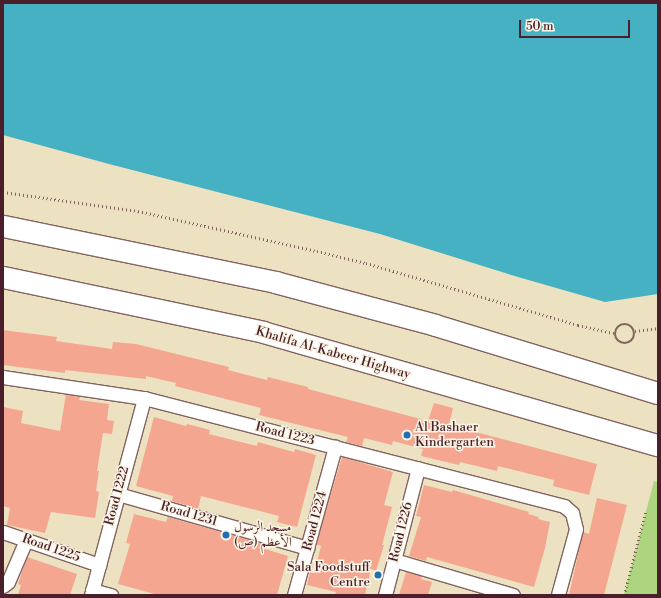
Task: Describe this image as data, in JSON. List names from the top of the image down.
{
  "streets": {
    "main road": ["Khalifa Al-Kabeer Highway"],
    "street": [
      "Road 1223",
      "Road 1222",
      "Road 1231",
      "Road 1224",
      "Road 1226",
      "Road 1225"
    ]
  },
  "crossings": [
    ["Road 1223", "Road 1222"],
    ["Road 1223", "Road 1224"],
    ["Road 1223", "Road 1226"],
    ["Road 1222", "Road 1231"],
    ["Road 1222", "Road 1225"],
    ["Road 1231", "Road 1224"]
  ],
  "places": ["Al Bashaer Kindergarten", "مسجد الرسول الأعظم (ص)", "Sala Foodstuff Centre"],
  "scale_bar": "50 m"
}
